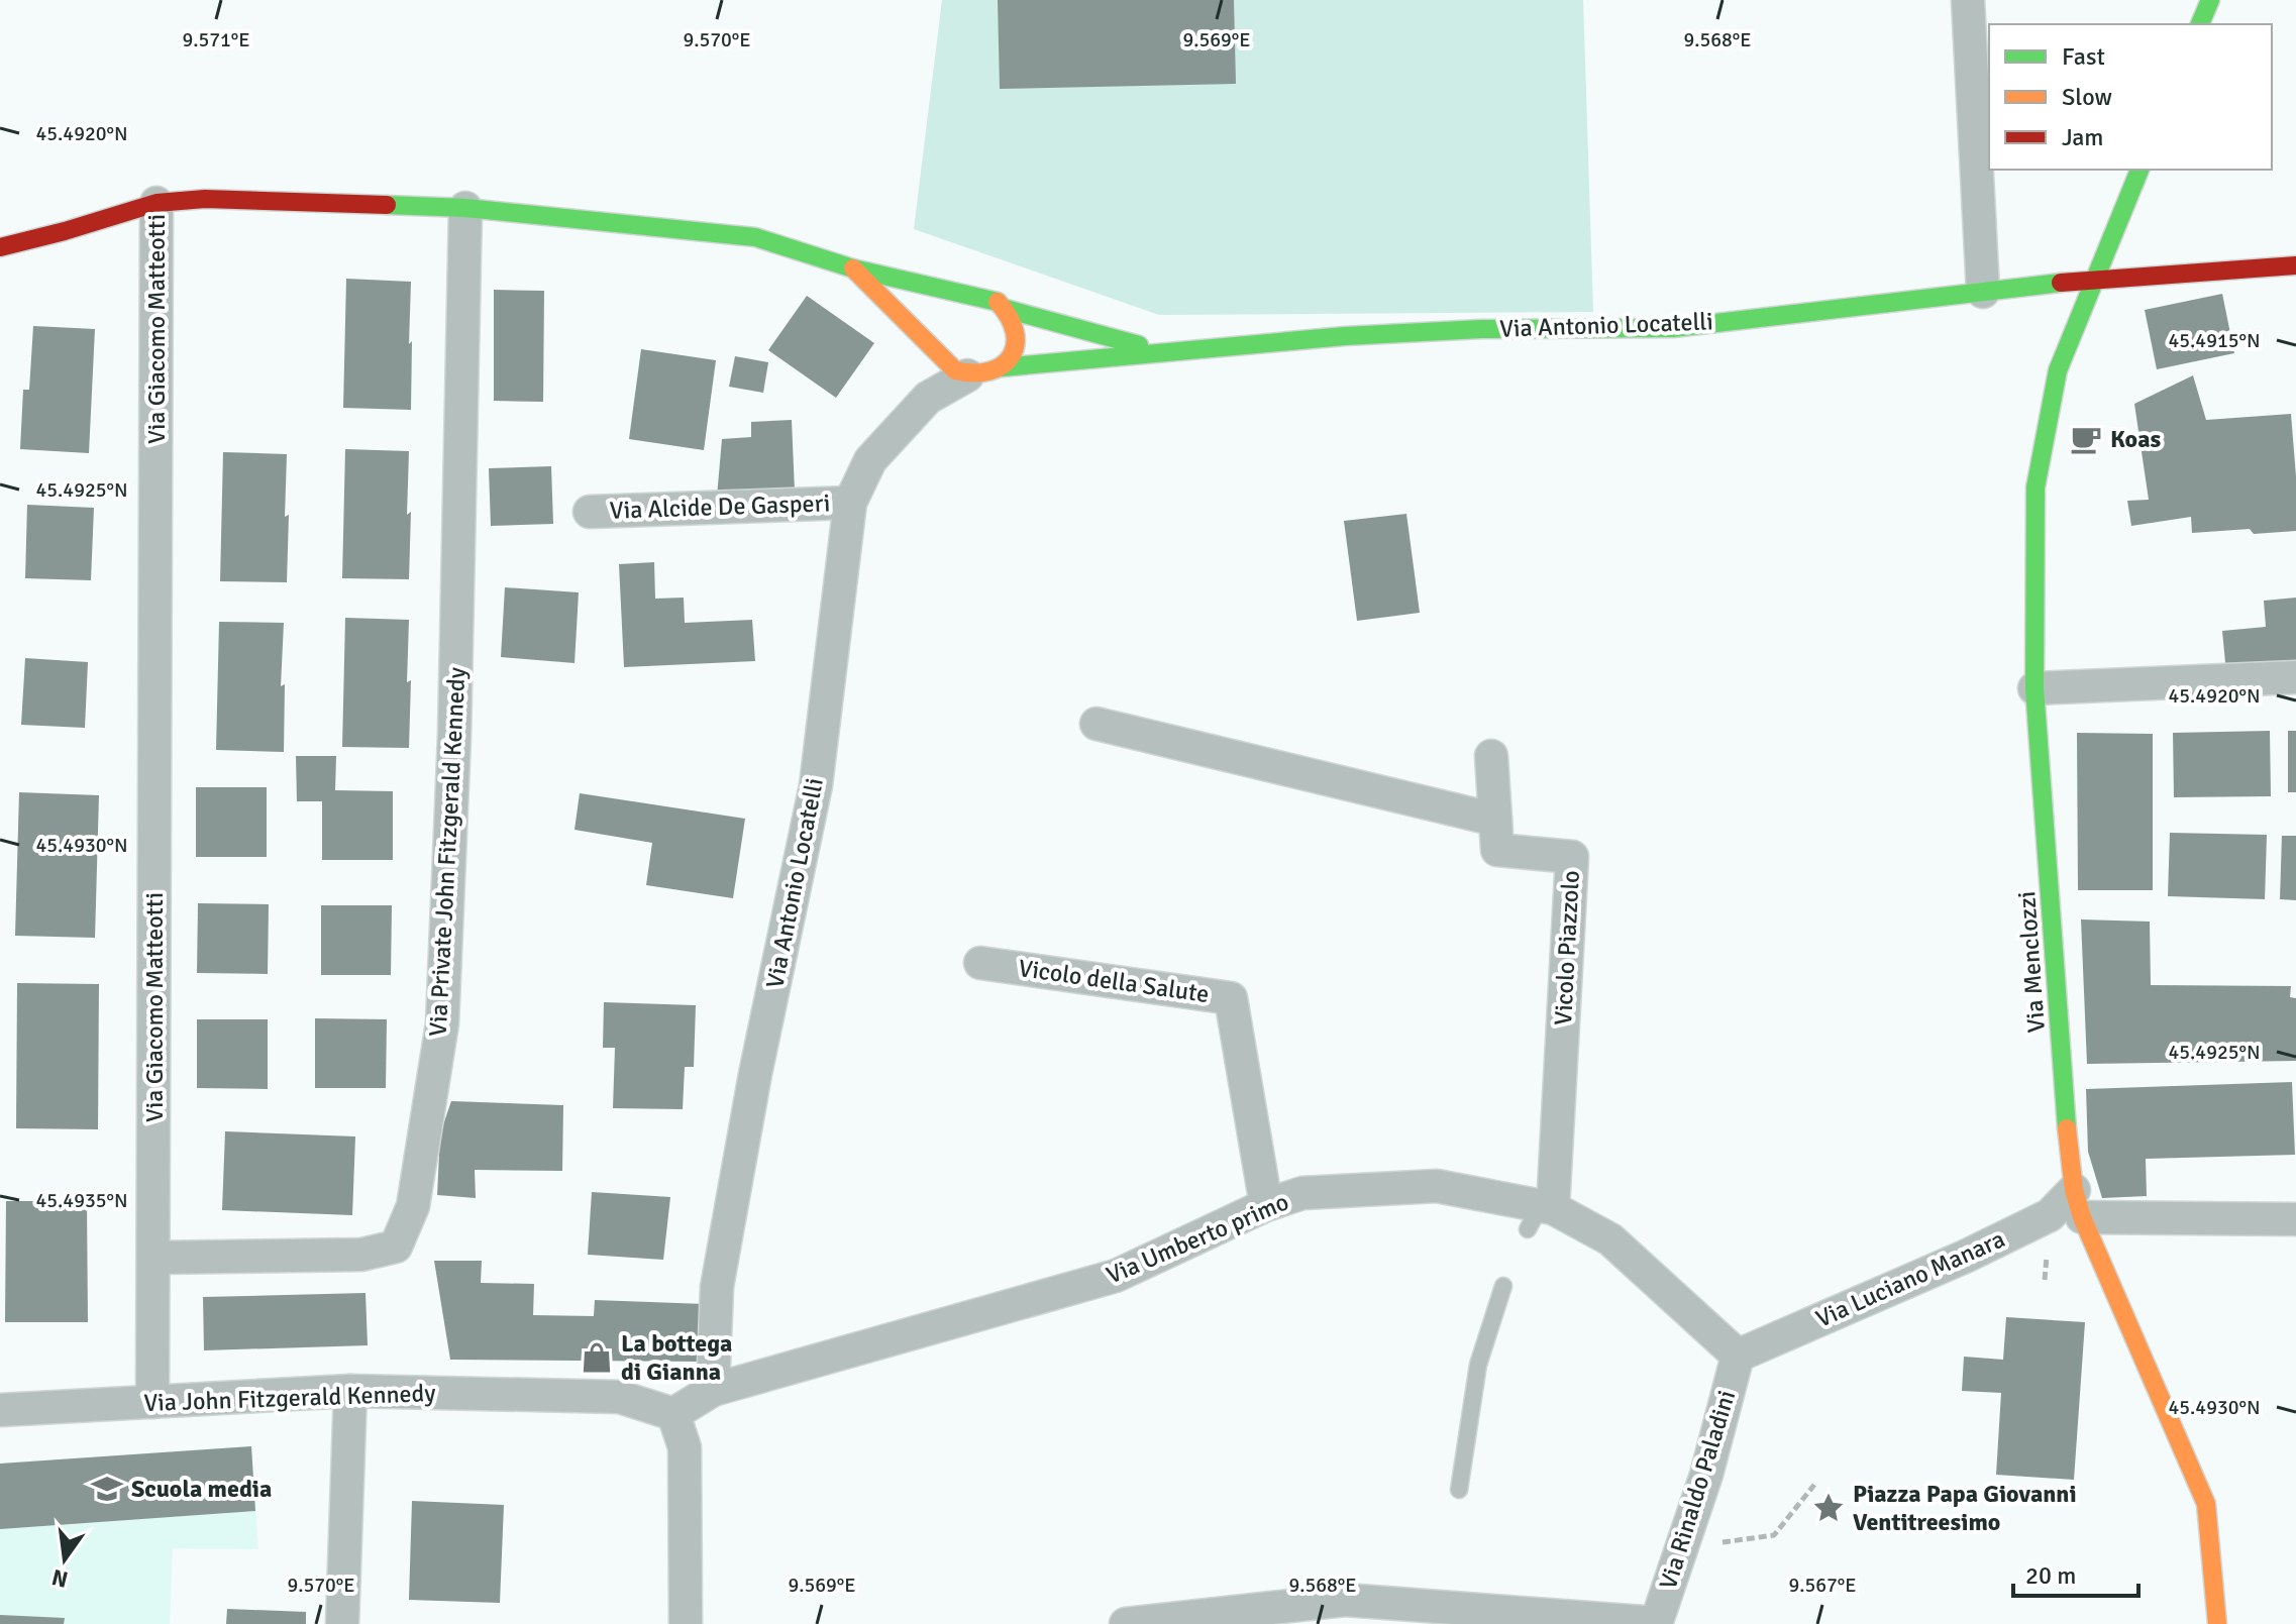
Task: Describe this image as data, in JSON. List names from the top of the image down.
{
  "streets": {
    "street": [
      "Via Antonio Locatelli",
      "Via Giacomo Matteotti",
      "Via Alcide De Gasperi",
      "Via Private John Fitzgerald Kennedy",
      "Vicolo Piazzolo",
      "Via Menclozzi",
      "Vicolo della Salute",
      "Via Umberto primo",
      "Via Luciano Manara",
      "Via John Fitzgerald Kennedy",
      "Via Rinaldo Paladini"
    ]
  },
  "crossings": [
    ["Via Antonio Locatelli", "Via Giacomo Matteotti"],
    ["Via Antonio Locatelli", "Via Alcide De Gasperi"],
    ["Via Antonio Locatelli", "Via Menclozzi"],
    ["Via Antonio Locatelli", "Via Umberto primo"],
    ["Via Giacomo Matteotti", "Via Private John Fitzgerald Kennedy"],
    ["Via Giacomo Matteotti", "Via John Fitzgerald Kennedy"],
    ["Vicolo Piazzolo", "Via Umberto primo"],
    ["Via Menclozzi", "Via Luciano Manara"],
    ["Vicolo della Salute", "Via Umberto primo"],
    ["Via Umberto primo", "Via Luciano Manara"],
    ["Via Umberto primo", "Via Rinaldo Paladini"],
    ["Via Luciano Manara", "Via Rinaldo Paladini"]
  ],
  "places": {
    "cafe": ["Koas"],
    "shop": ["La bottega di Gianna"],
    "school or university": ["Scuola media"],
    "place": ["Piazza Papa Giovanni Ventitreesimo"]
  },
  "legend": ["Fast", "Slow", "Jam"],
  "scale_bar": "20 m",
  "north": "bottom",
  "coordinates": [
    "9.571°E",
    "9.570°E",
    "9.569°E",
    "9.568°E",
    "45.4920°N",
    "45.4915°N",
    "45.4925°N",
    "45.4930°N",
    "45.4935°N",
    "9.567°E"
  ]
}
